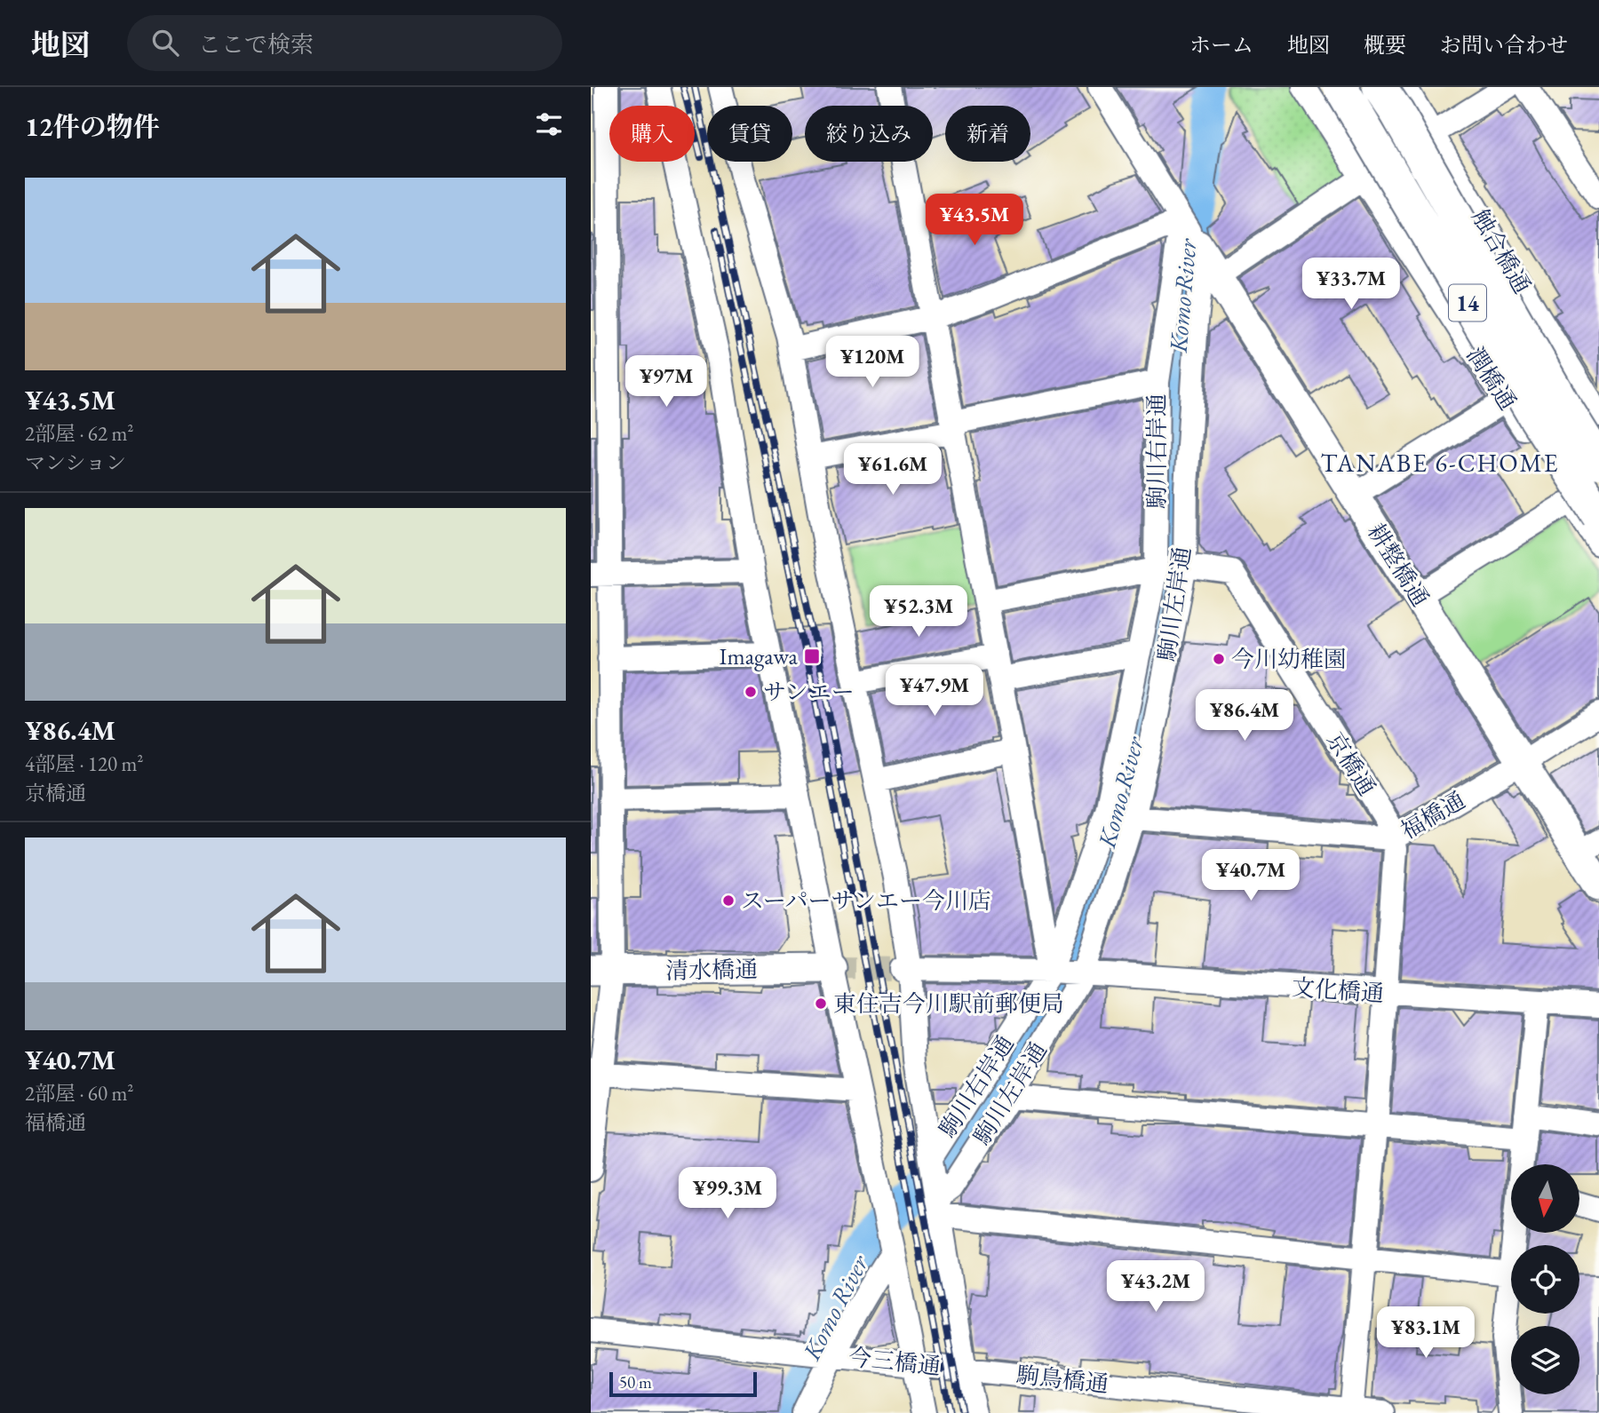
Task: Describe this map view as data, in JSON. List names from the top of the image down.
{
  "streets": {
    "highway": ["14"],
    "street": [
      "触合橋通",
      "潤橋通",
      "駒川右岸通",
      "耕整橋通",
      "駒川左岸通",
      "京橋通",
      "福橋通",
      "清水橋通",
      "文化橋通",
      "今三橋通",
      "駒鳥橋通"
    ]
  },
  "crossings": [
    ["14", "潤橋通"],
    ["駒川右岸通", "耕整橋通"],
    ["駒川右岸通", "駒川左岸通"],
    ["駒川右岸通", "文化橋通"],
    ["耕整橋通", "駒川左岸通"],
    ["耕整橋通", "福橋通"],
    ["駒川左岸通", "京橋通"],
    ["駒川左岸通", "福橋通"],
    ["駒川左岸通", "文化橋通"],
    ["京橋通", "福橋通"],
    ["今三橋通", "駒鳥橋通"]
  ],
  "districts": ["TANABE 6-CHOME"],
  "water": ["Komo River"],
  "places": {
    "transit": ["Imagawa"],
    "other": [
      "今川幼稚園",
      "サンエー",
      "スーパーサンエー今川店",
      "東住吉今川駅前郵便局"
    ]
  },
  "scale_bar": "50 m",
  "north": "bottom",
  "page": {
    "header": "地図",
    "search": "ここで検索",
    "nav": [
      "ホーム",
      "地図",
      "概要",
      "お問い合わせ"
    ],
    "heading": "12件の物件",
    "chip": [
      "購入",
      "賃貸",
      "絞り込み",
      "新着"
    ],
    "list": [
      {
        "name": "¥43.5M",
        "note": "2部屋 · 62 m² · マンション"
      },
      {
        "name": "¥86.4M",
        "note": "4部屋 · 120 m² · 京橋通"
      },
      {
        "name": "¥40.7M",
        "note": "2部屋 · 60 m² · 福橋通"
      }
    ],
    "price": [
      "¥43.5M",
      "¥33.7M",
      "¥120M",
      "¥97M",
      "¥61.6M",
      "¥52.3M",
      "¥47.9M",
      "¥86.4M",
      "¥40.7M",
      "¥99.3M",
      "¥43.2M",
      "¥83.1M"
    ],
    "scale": "50 m"
  }
}
